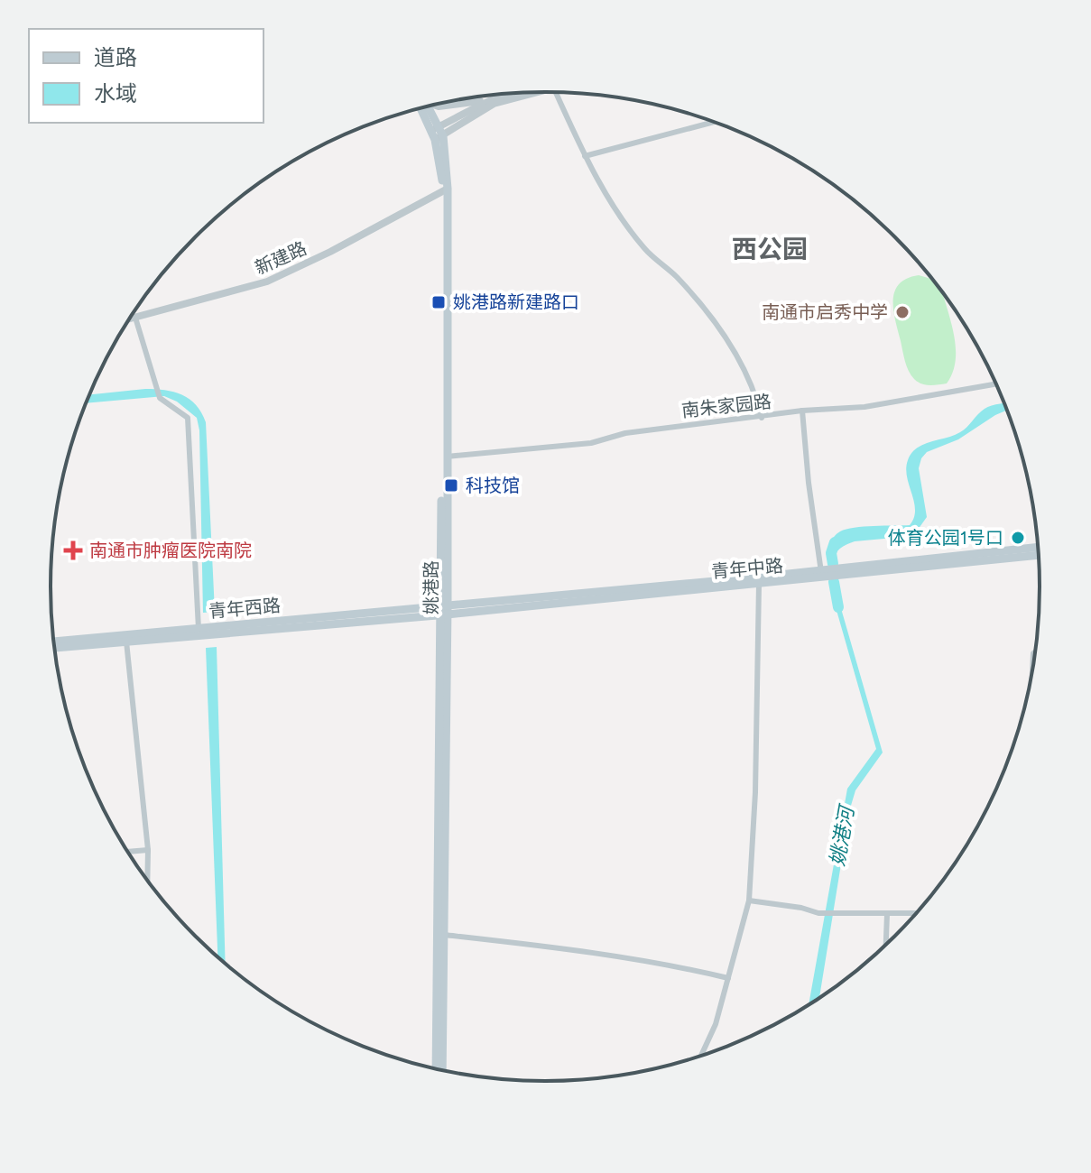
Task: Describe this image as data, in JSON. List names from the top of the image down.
{
  "streets": {
    "main road": ["青年中路", "姚港路", "青年西路"],
    "street": ["新建路", "南朱家园路"]
  },
  "crossings": [
    ["新建路", "姚港路"],
    ["南朱家园路", "姚港路"],
    ["青年中路", "姚港路"],
    ["青年中路", "青年西路"],
    ["姚港路", "青年西路"]
  ],
  "districts": ["西公园"],
  "water": ["姚港河"],
  "places": {
    "transit": ["姚港路新建路口", "科技馆"],
    "other": ["南通市启秀中学", "体育公园1号口"],
    "health": ["南通市肿瘤医院南院"]
  },
  "legend": ["道路", "水域"]
}
